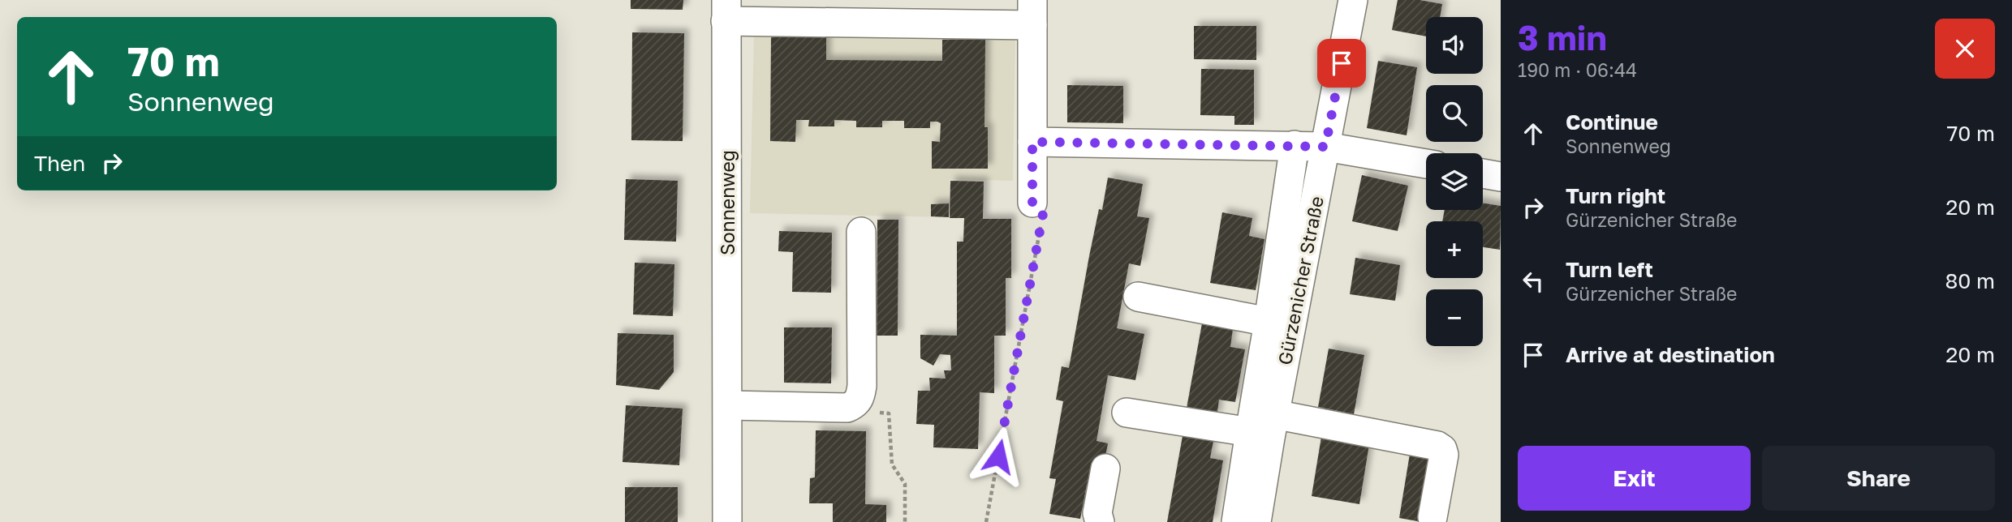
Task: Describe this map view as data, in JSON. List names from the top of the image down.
{
  "streets": {
    "street": ["Sonnenweg", "Gürzenicher Straße"]
  },
  "page": {
    "heading": ["3 min", "190 m · 06:44"],
    "map_buttons": ["+", "−"],
    "turn": ["70 m", "Sonnenweg"],
    "list": [
      {
        "name": "Continue",
        "note": "Sonnenweg",
        "value": "70 m"
      },
      {
        "name": "Turn right",
        "note": "Gürzenicher Straße",
        "value": "20 m"
      },
      {
        "name": "Turn left",
        "note": "Gürzenicher Straße",
        "value": "80 m"
      },
      {
        "name": "Arrive at destination",
        "value": "20 m"
      }
    ],
    "then": "Then",
    "buttons": ["Exit", "Share"]
  }
}
